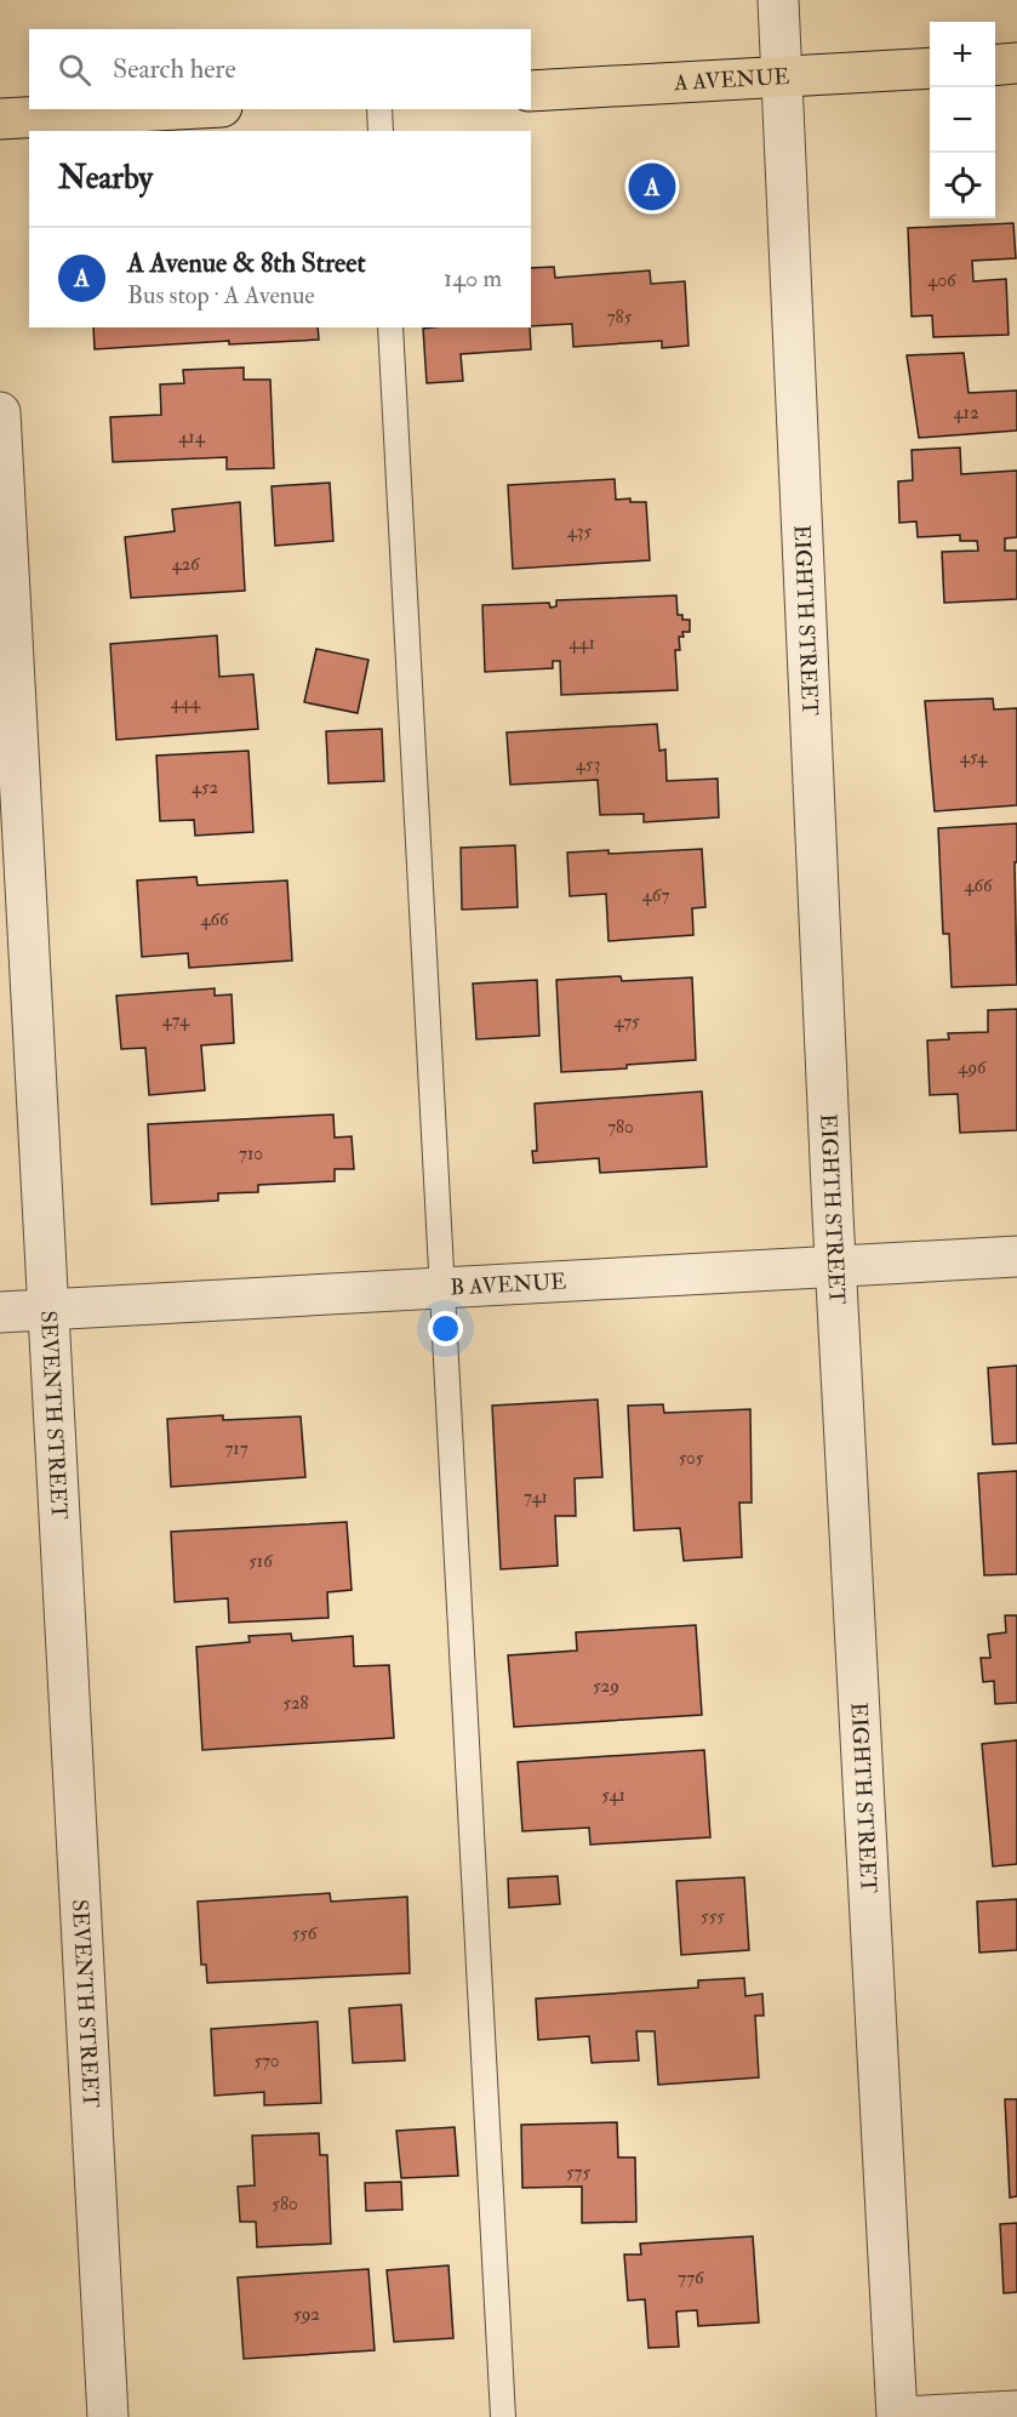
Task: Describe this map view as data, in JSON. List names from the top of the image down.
{
  "streets": {
    "main road": ["A AVENUE"],
    "street": ["EIGHTH STREET", "B AVENUE", "SEVENTH STREET"]
  },
  "crossings": [
    ["A AVENUE", "EIGHTH STREET"],
    ["EIGHTH STREET", "B AVENUE"],
    ["B AVENUE", "SEVENTH STREET"]
  ],
  "house_numbers": [
    "406",
    "785",
    "412",
    "414",
    "435",
    "426",
    "441",
    "444",
    "454",
    "453",
    "452",
    "466",
    "467",
    "466",
    "474",
    "475",
    "496",
    "780",
    "710",
    "717",
    "505",
    "741",
    "516",
    "529",
    "528",
    "541",
    "555",
    "556",
    "570",
    "575",
    "580",
    "776",
    "592"
  ],
  "page": {
    "map_buttons": ["+", "−"],
    "search": "Search here",
    "heading": "Nearby",
    "pins": "A",
    "list": [
      {
        "mark": "A",
        "name": "A Avenue & 8th Street",
        "note": "Bus stop · A Avenue",
        "value": "140 m"
      }
    ]
  }
}
